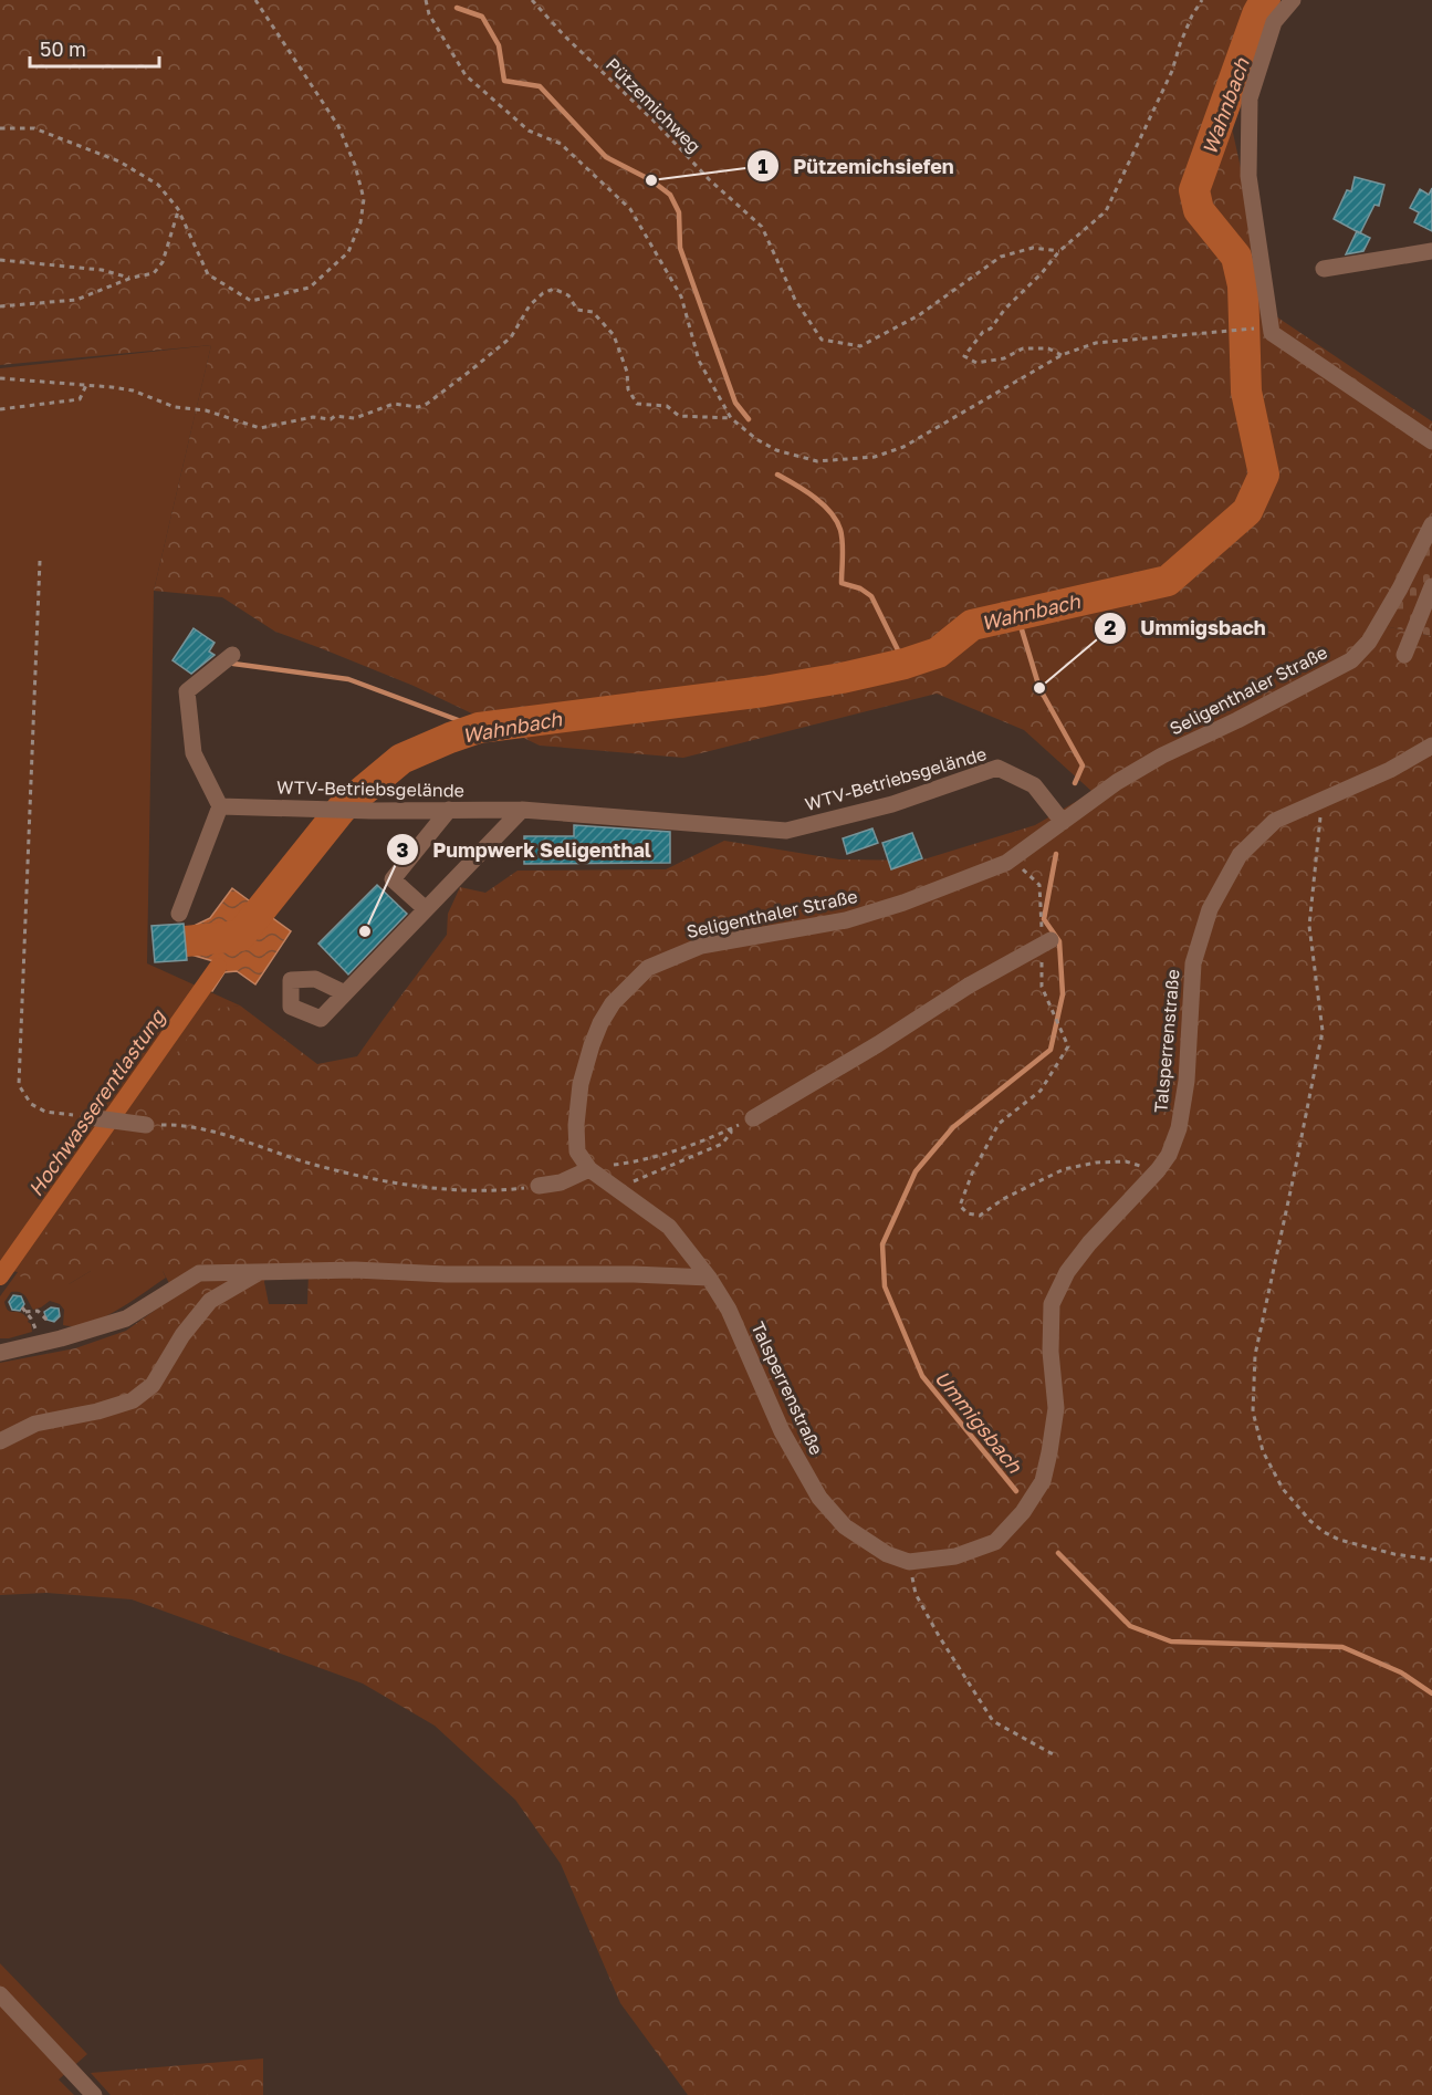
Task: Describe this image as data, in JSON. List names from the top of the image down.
{
  "streets": {
    "street": ["Seligenthaler Straße", "WTV-Betriebsgelände", "Talsperrenstraße"],
    "path": ["Pützemichweg"]
  },
  "crossings": [
    ["Seligenthaler Straße", "WTV-Betriebsgelände"]
  ],
  "water": ["Wahnbach", "Hochwasserentlastung", "Ummigsbach"],
  "places": ["Pützemichsiefen", "Ummigsbach", "Pumpwerk Seligenthal"],
  "scale_bar": "50 m"
}
